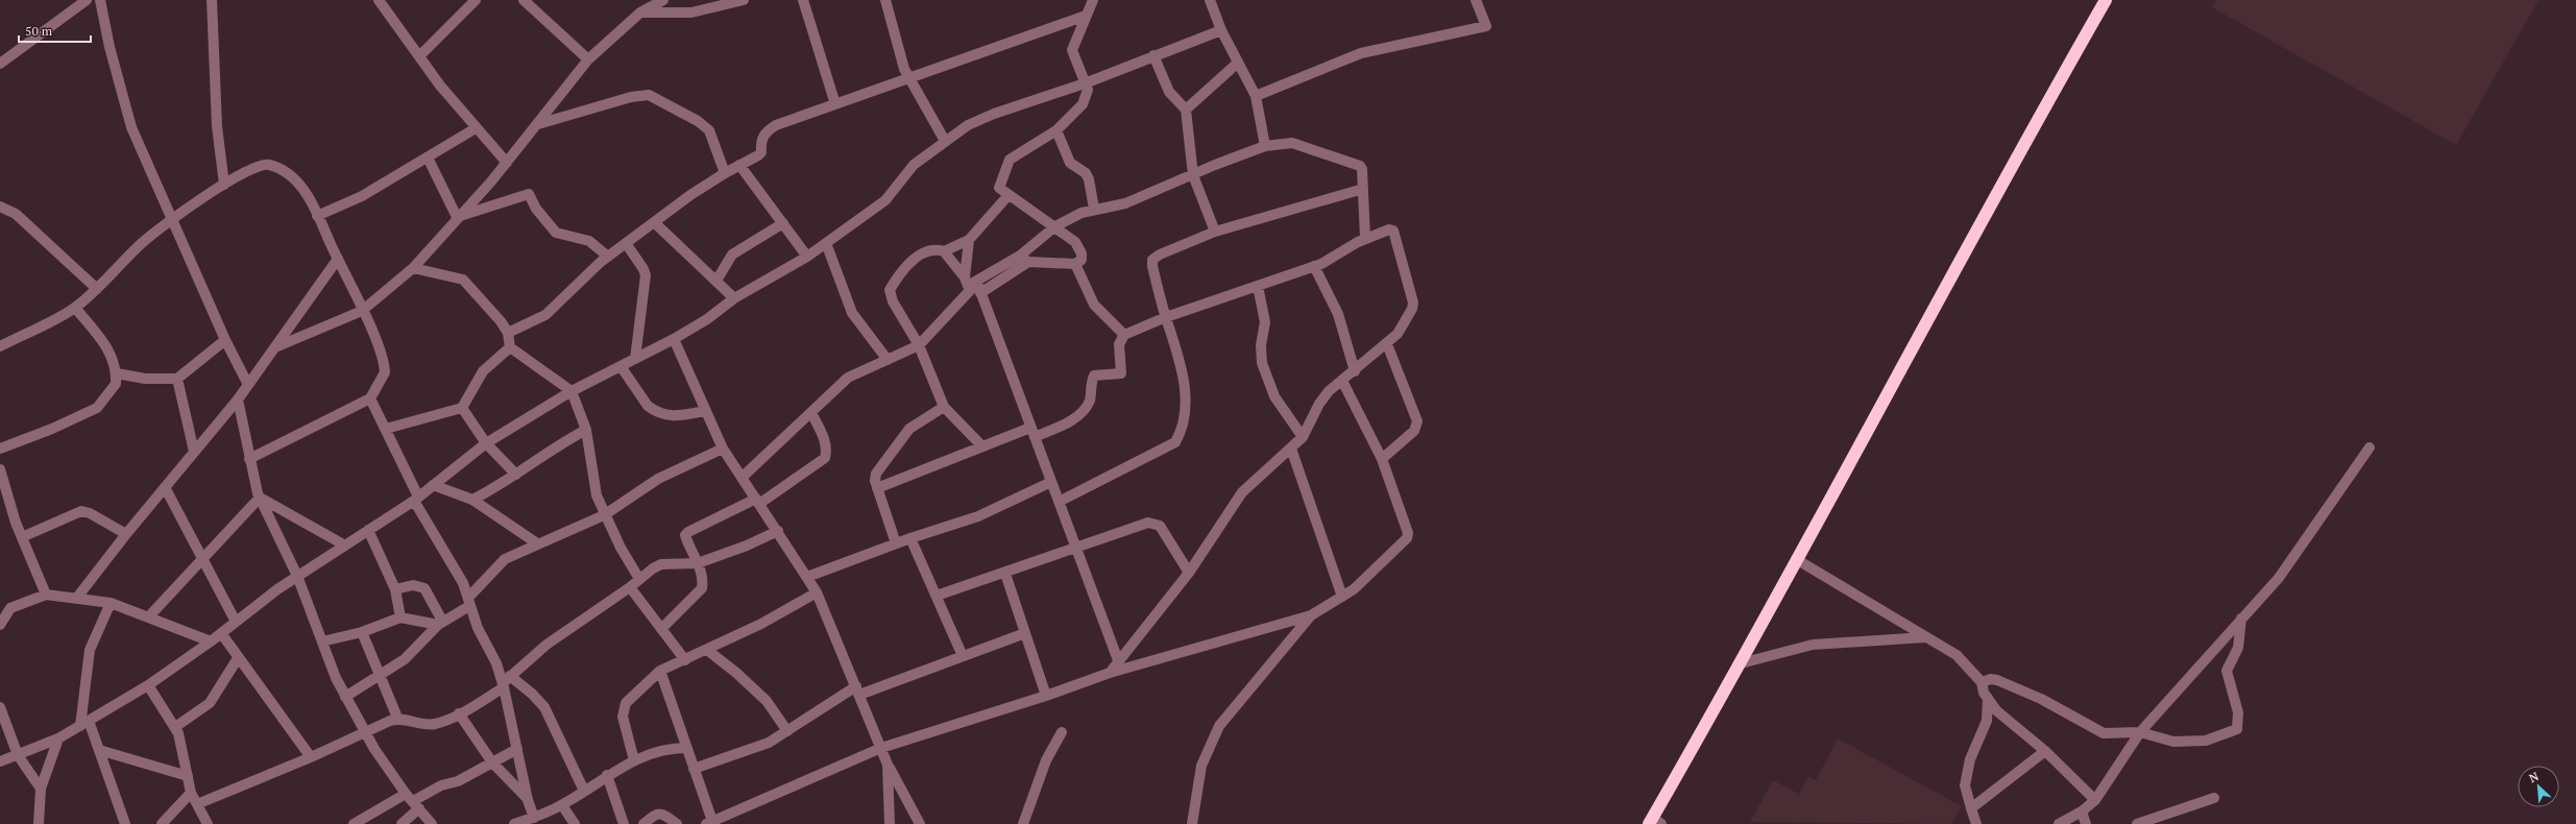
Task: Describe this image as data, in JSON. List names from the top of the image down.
{
  "scale_bar": "50 m",
  "north": "top left"
}
